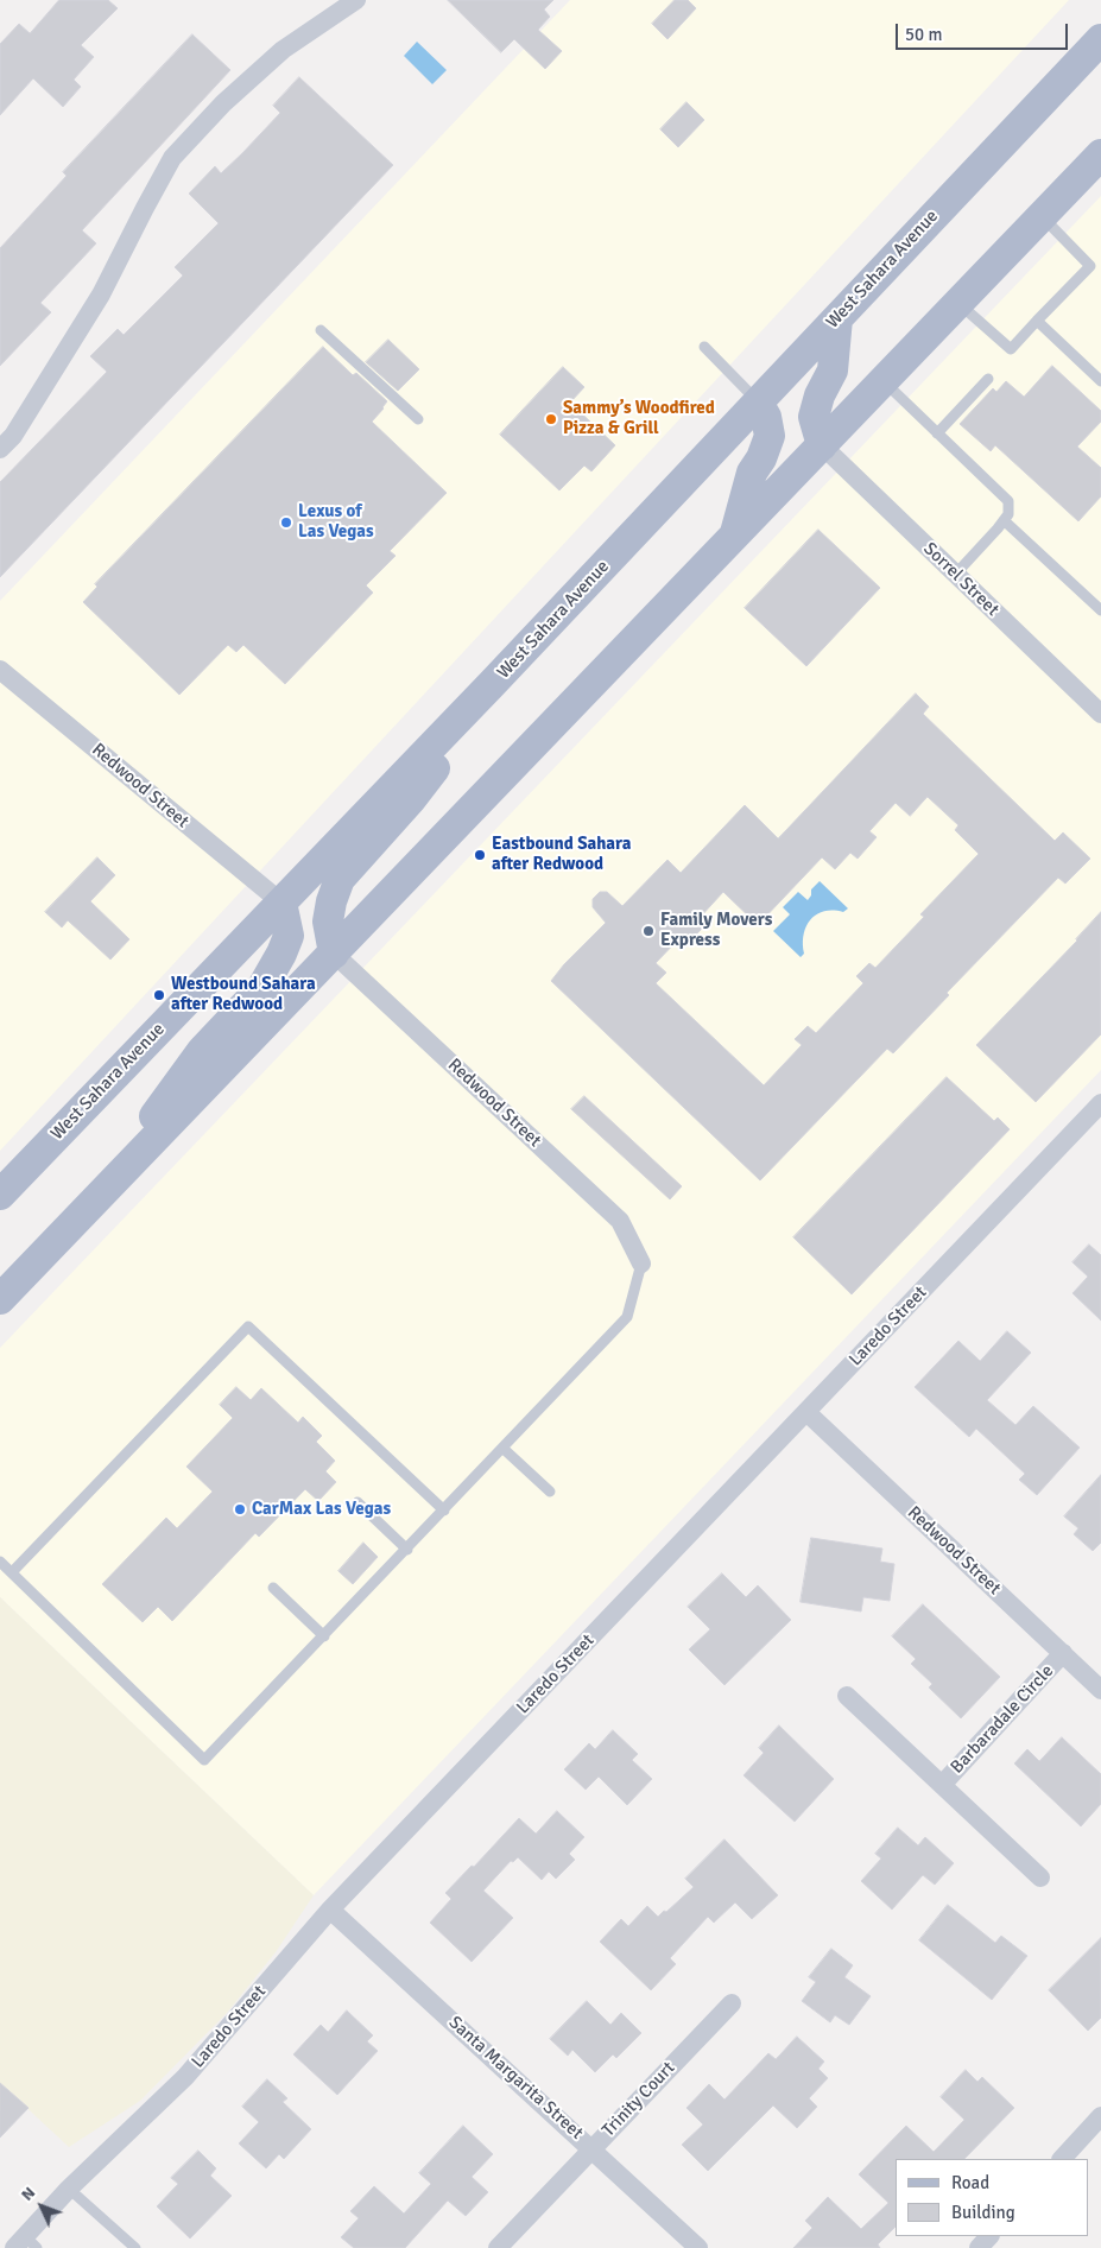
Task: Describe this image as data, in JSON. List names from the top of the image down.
{
  "streets": {
    "main road": ["West Sahara Avenue"],
    "street": [
      "Sorrel Street",
      "Redwood Street",
      "Laredo Street",
      "Barbaradale Circle",
      "Santa Margarita Street",
      "Trinity Court"
    ]
  },
  "crossings": [
    ["West Sahara Avenue", "Redwood Street"],
    ["Redwood Street", "Laredo Street"],
    ["Redwood Street", "Barbaradale Circle"],
    ["Laredo Street", "Santa Margarita Street"],
    ["Santa Margarita Street", "Trinity Court"]
  ],
  "places": [
    "Sammy’s Woodfired Pizza & Grill",
    "Lexus of Las Vegas",
    "Eastbound Sahara after Redwood",
    "Family Movers Express",
    "Westbound Sahara after Redwood",
    "CarMax Las Vegas"
  ],
  "legend": ["Road", "Building"],
  "scale_bar": "50 m",
  "north": "top left"
}
